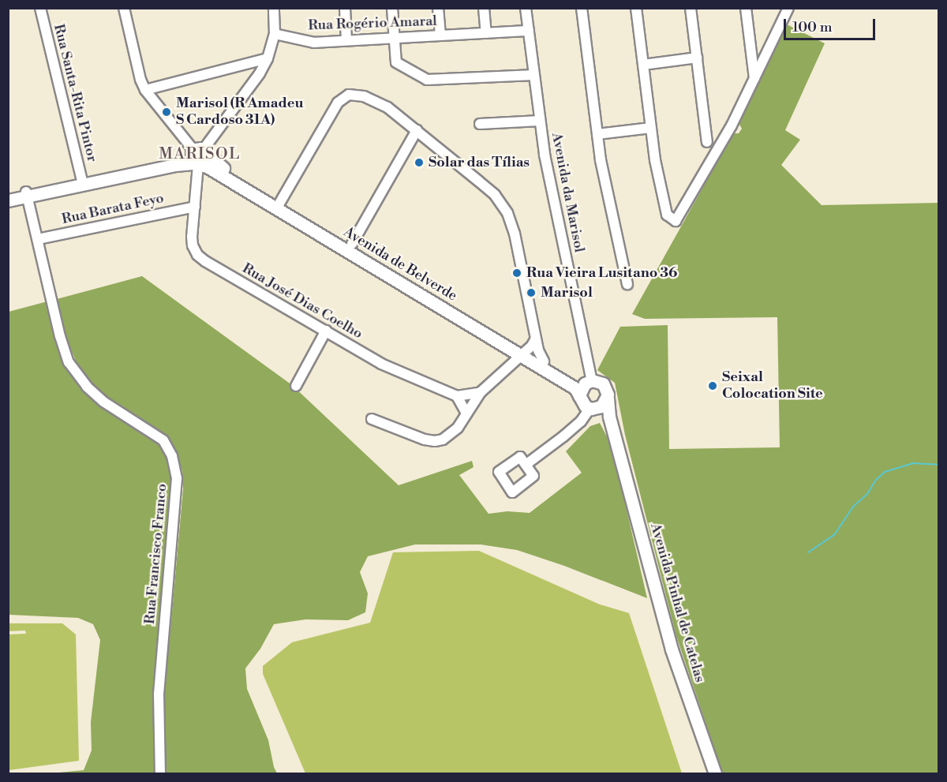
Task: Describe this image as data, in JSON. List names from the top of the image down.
{
  "streets": {
    "main road": ["Avenida de Belverde", "Avenida Pinhal de Catelas"],
    "street": [
      "Rua Rogério Amaral",
      "Rua Santa-Rita Pintor",
      "Avenida da Marisol",
      "Rua Barata Feyo",
      "Rua José Dias Coelho",
      "Rua Francisco Franco"
    ]
  },
  "crossings": [
    ["Rua Rogério Amaral", "Avenida da Marisol"],
    ["Avenida da Marisol", "Avenida de Belverde"],
    ["Avenida da Marisol", "Avenida Pinhal de Catelas"],
    ["Rua Barata Feyo", "Rua José Dias Coelho"],
    ["Rua Barata Feyo", "Rua Francisco Franco"],
    ["Avenida de Belverde", "Rua José Dias Coelho"],
    ["Avenida de Belverde", "Avenida Pinhal de Catelas"]
  ],
  "districts": ["MARISOL"],
  "places": [
    "Marisol (R Amadeu S Cardoso 31A)",
    "Solar das Tílias",
    "Rua Vieira Lusitano 36",
    "Marisol",
    "Seixal Colocation Site"
  ],
  "scale_bar": "100 m"
}
